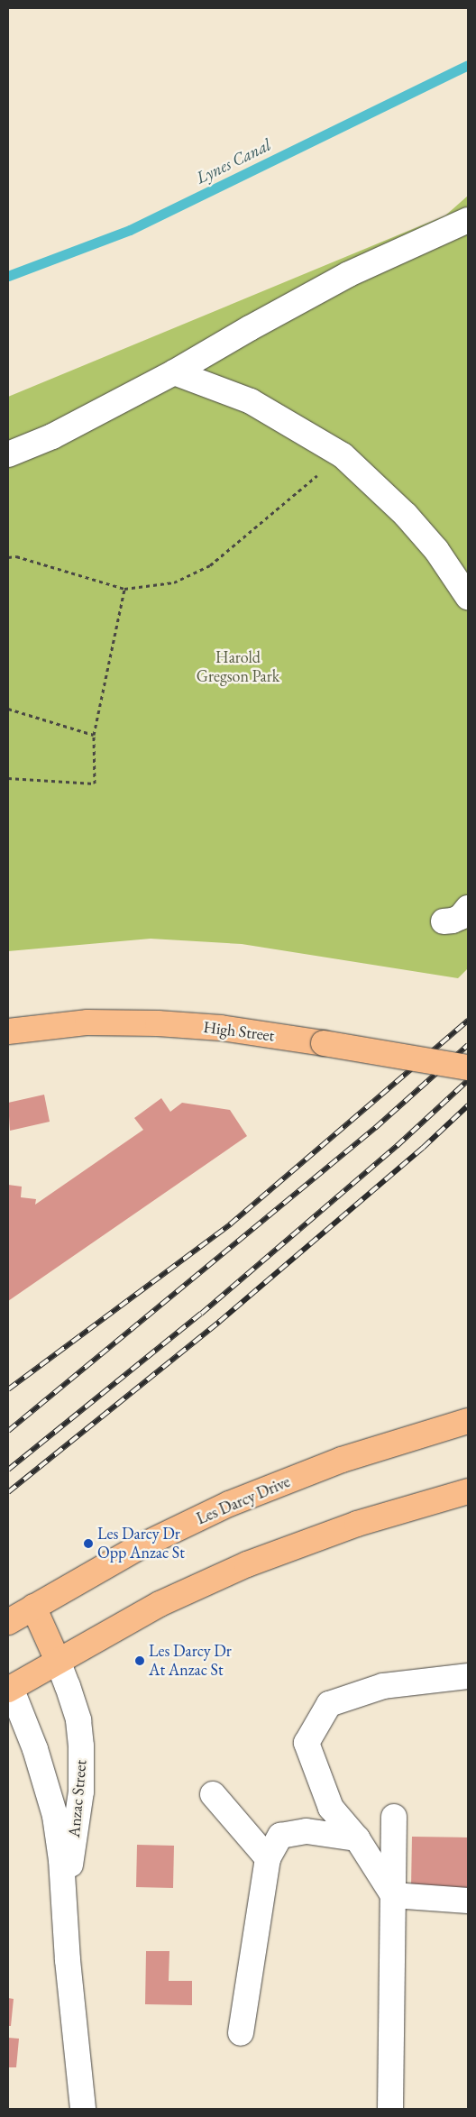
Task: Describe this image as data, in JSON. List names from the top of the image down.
{
  "streets": {
    "main road": ["High Street", "Les Darcy Drive"],
    "street": ["Anzac Street"]
  },
  "water": ["Lynes Canal"],
  "parks": ["Harold Gregson Park"],
  "places": ["Les Darcy Dr Opp Anzac St", "Les Darcy Dr At Anzac St"]
}
